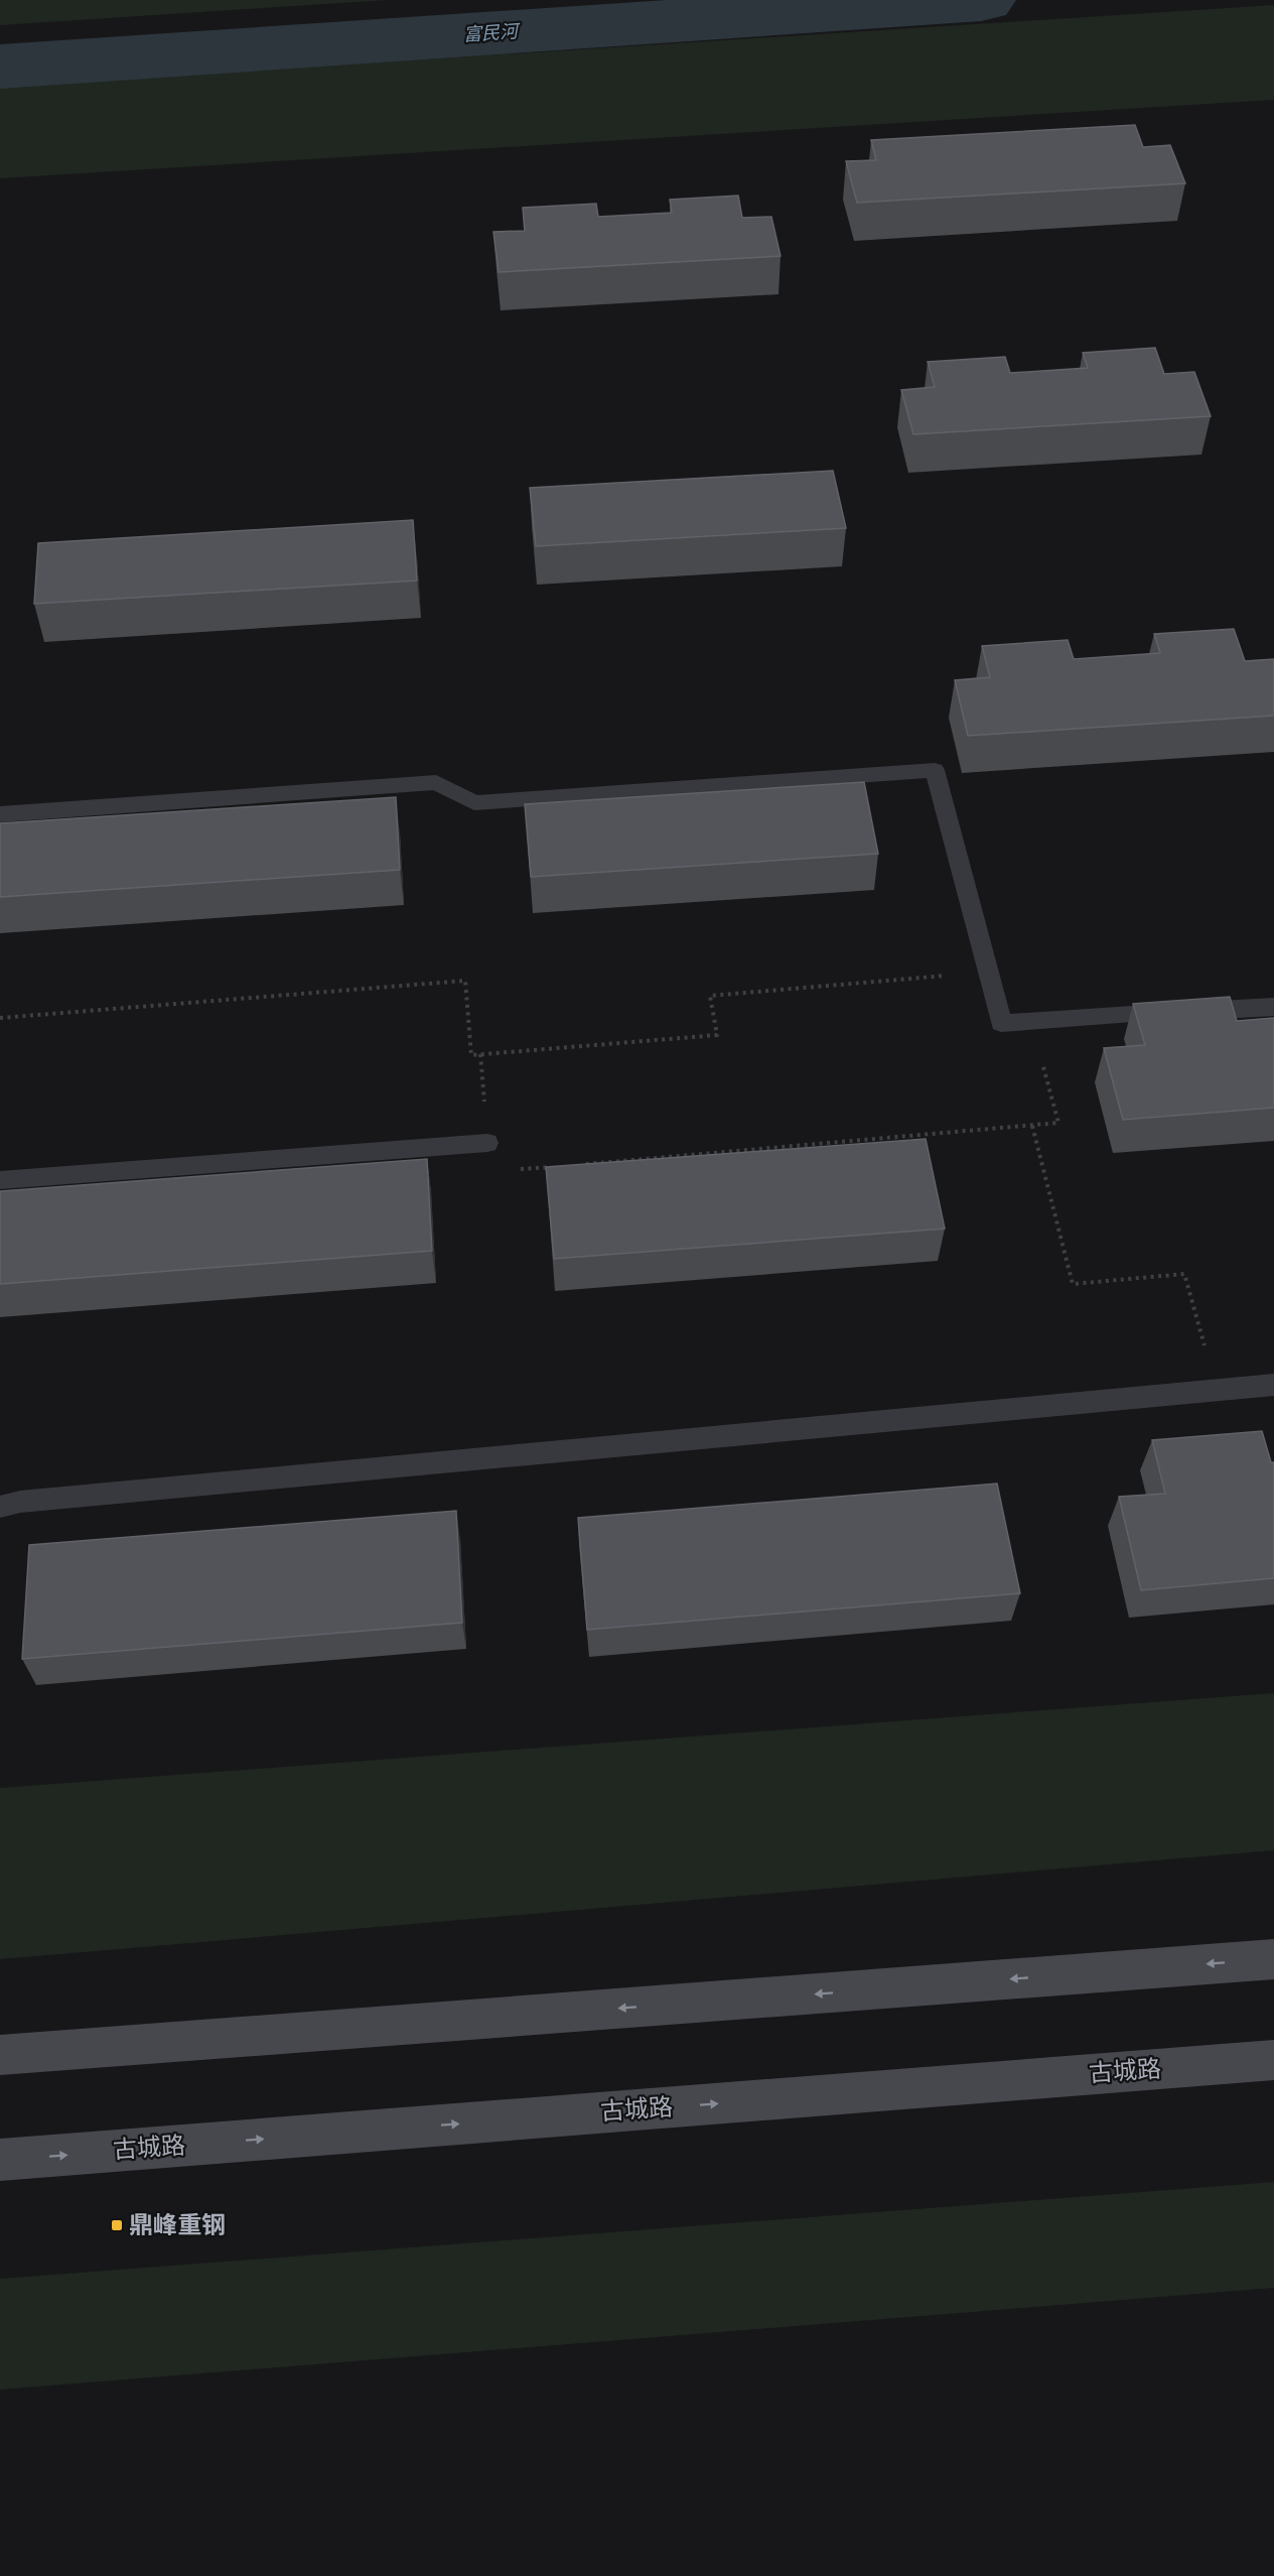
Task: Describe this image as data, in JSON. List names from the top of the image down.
{
  "streets": {
    "main road": ["古城路"]
  },
  "water": ["富民河"],
  "places": {
    "transit": ["鼎峰重钢"]
  }
}
